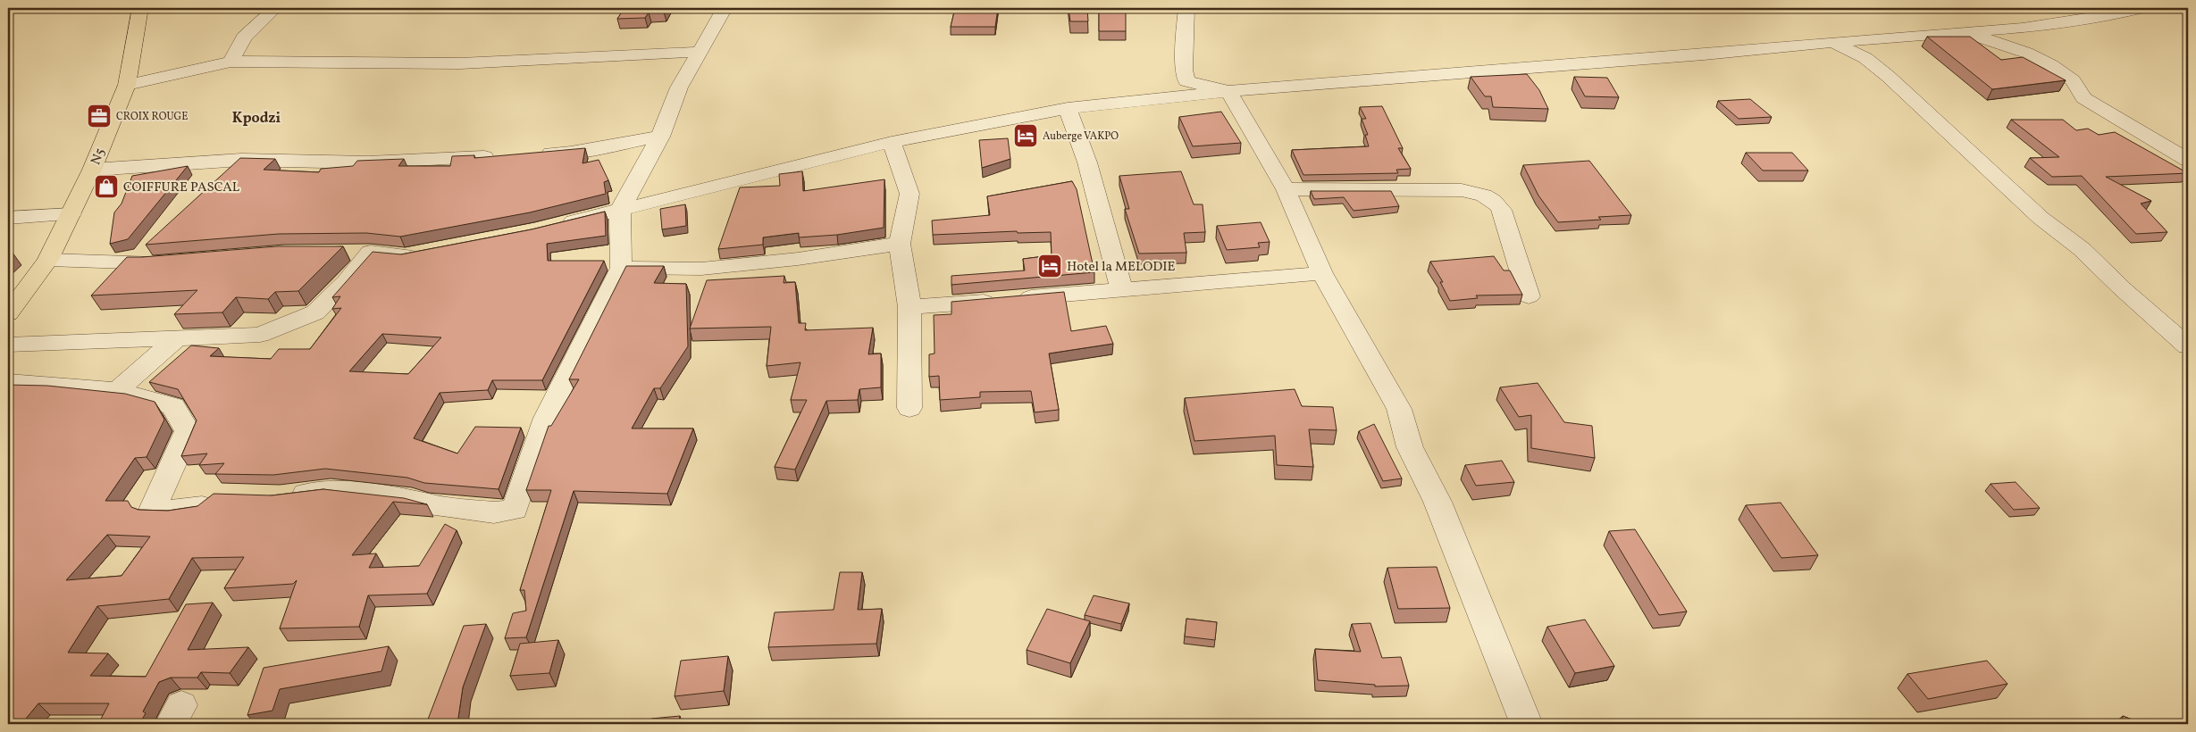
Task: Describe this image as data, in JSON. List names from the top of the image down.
{
  "streets": {
    "main road": ["N5"]
  },
  "districts": ["Kpodzi"],
  "places": {
    "office": ["CROIX ROUGE"],
    "hotel": ["Auberge VAKPO", "Hotel la MELODIE"],
    "shop": ["COIFFURE PASCAL"]
  }
}
